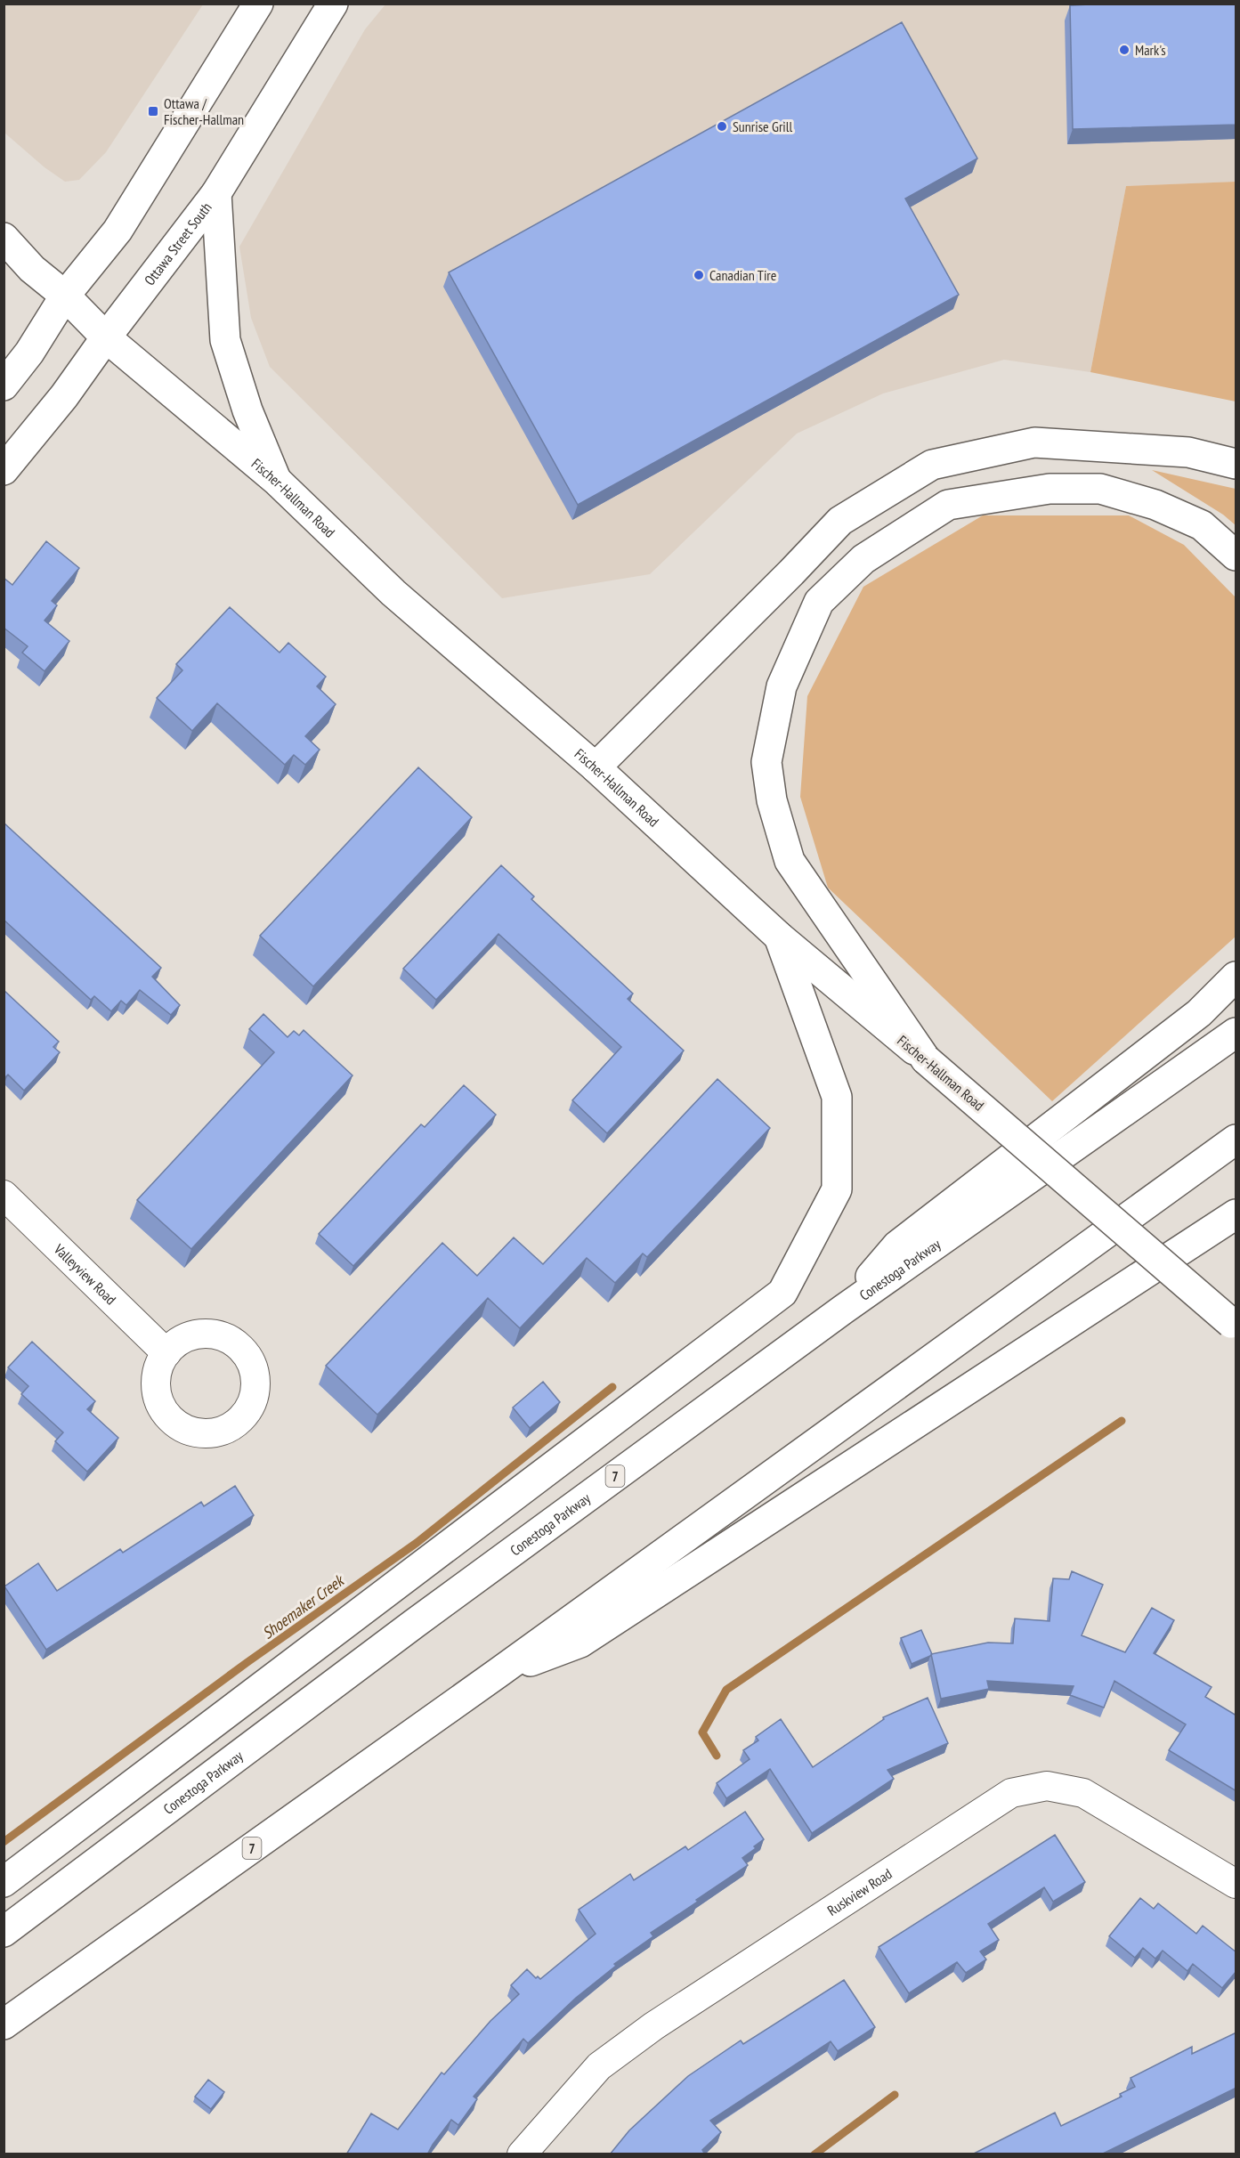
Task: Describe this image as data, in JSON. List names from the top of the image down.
{
  "streets": {
    "main road": [
      "Ottawa Street South",
      "Fischer-Hallman Road",
      "Conestoga Parkway",
      "7"
    ],
    "street": ["Valleyview Road", "Ruskview Road"]
  },
  "crossings": [
    ["Ottawa Street South", "Fischer-Hallman Road"]
  ],
  "water": ["Shoemaker Creek"],
  "places": {
    "other": ["Mark's", "Sunrise Grill", "Canadian Tire"],
    "transit": ["Ottawa / Fischer-Hallman"]
  }
}
